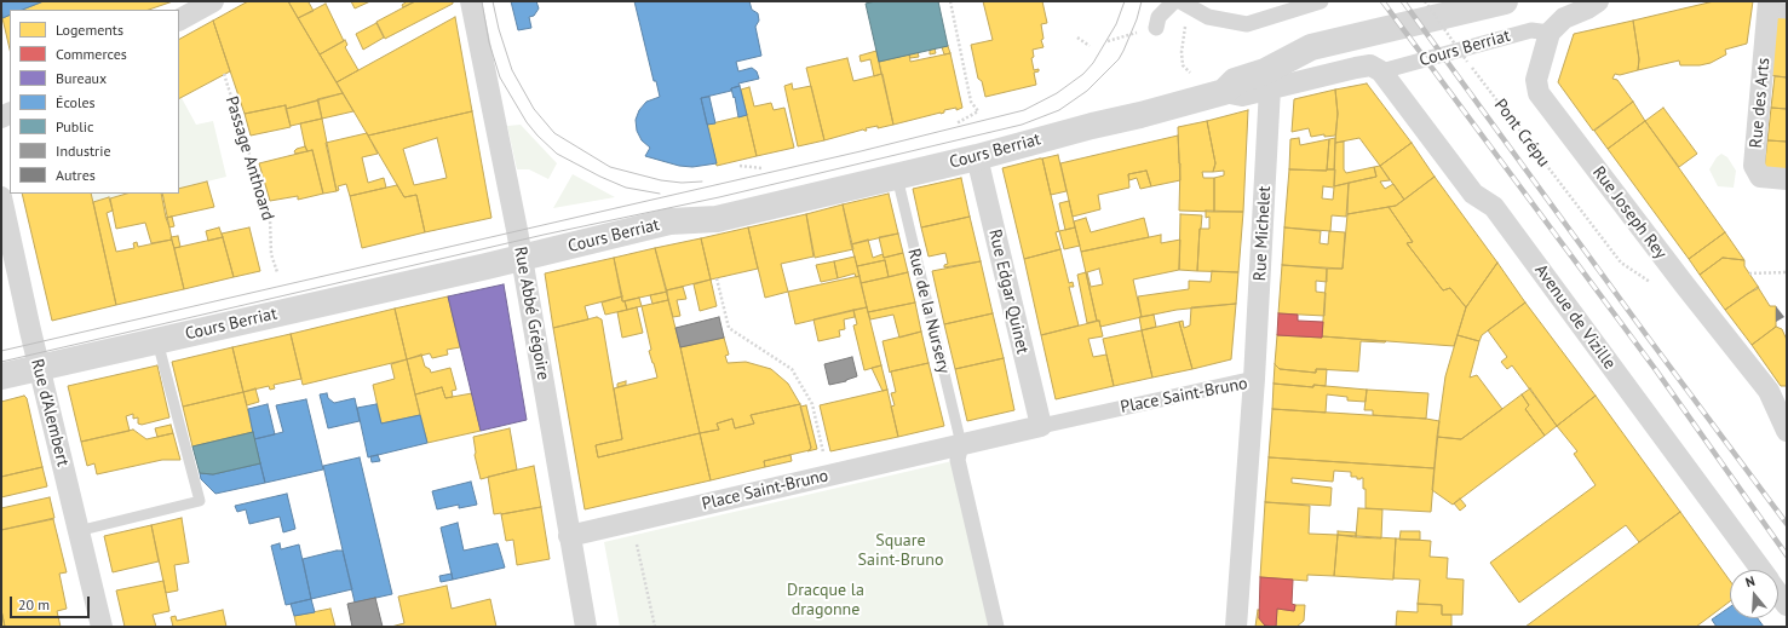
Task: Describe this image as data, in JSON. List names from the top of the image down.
{
  "streets": {
    "street": [
      "Cours Berriat",
      "Rue des Arts",
      "Rue Joseph Rey",
      "Rue Michelet",
      "Rue Edgar Quinet",
      "Rue Abbé Grégoire",
      "Avenue de Vizille",
      "Place Saint-Bruno",
      "Rue d'Alembert"
    ],
    "lane": ["Rue de la Nursery"],
    "path": ["Pont Crépu", "Passage Anthoard"]
  },
  "crossings": [
    ["Cours Berriat", "Rue Joseph Rey"],
    ["Cours Berriat", "Rue Michelet"],
    ["Cours Berriat", "Rue Edgar Quinet"],
    ["Cours Berriat", "Rue de la Nursery"],
    ["Cours Berriat", "Rue Abbé Grégoire"],
    ["Cours Berriat", "Avenue de Vizille"],
    ["Cours Berriat", "Rue d'Alembert"],
    ["Rue Michelet", "Place Saint-Bruno"],
    ["Rue Edgar Quinet", "Place Saint-Bruno"],
    ["Rue de la Nursery", "Place Saint-Bruno"],
    ["Rue Abbé Grégoire", "Place Saint-Bruno"]
  ],
  "parks": ["Square Saint-Bruno", "Dracque la dragonne"],
  "legend": [
    "Logements",
    "Commerces",
    "Bureaux",
    "Écoles",
    "Public",
    "Industrie",
    "Autres"
  ],
  "scale_bar": "20 m",
  "north": "top"
}
